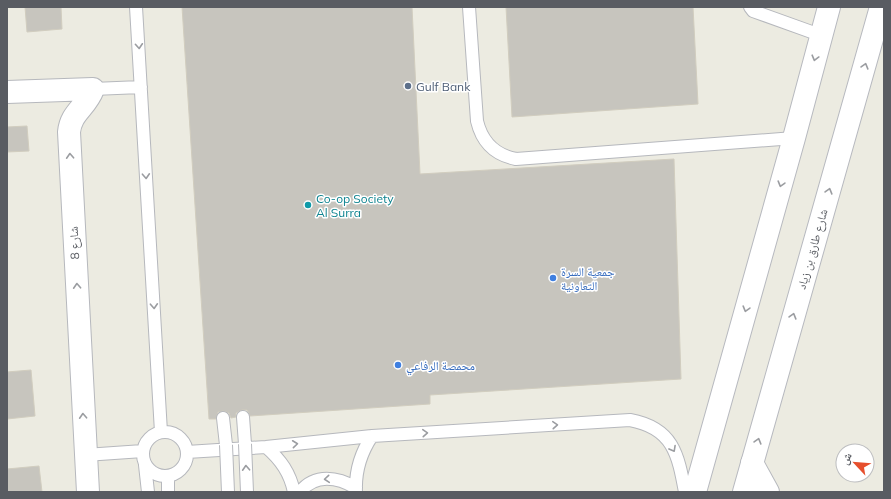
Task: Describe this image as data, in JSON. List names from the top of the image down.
{
  "streets": {
    "main road": ["شارع 8", "شارع طارق بن زياد"]
  },
  "one_way": ["شارع 8"],
  "places": [
    "Gulf Bank",
    "Co-op Society Al Surra",
    "جمعية السرة التعاونية",
    "محمصة الرفاعي"
  ],
  "north": "top left"
}
